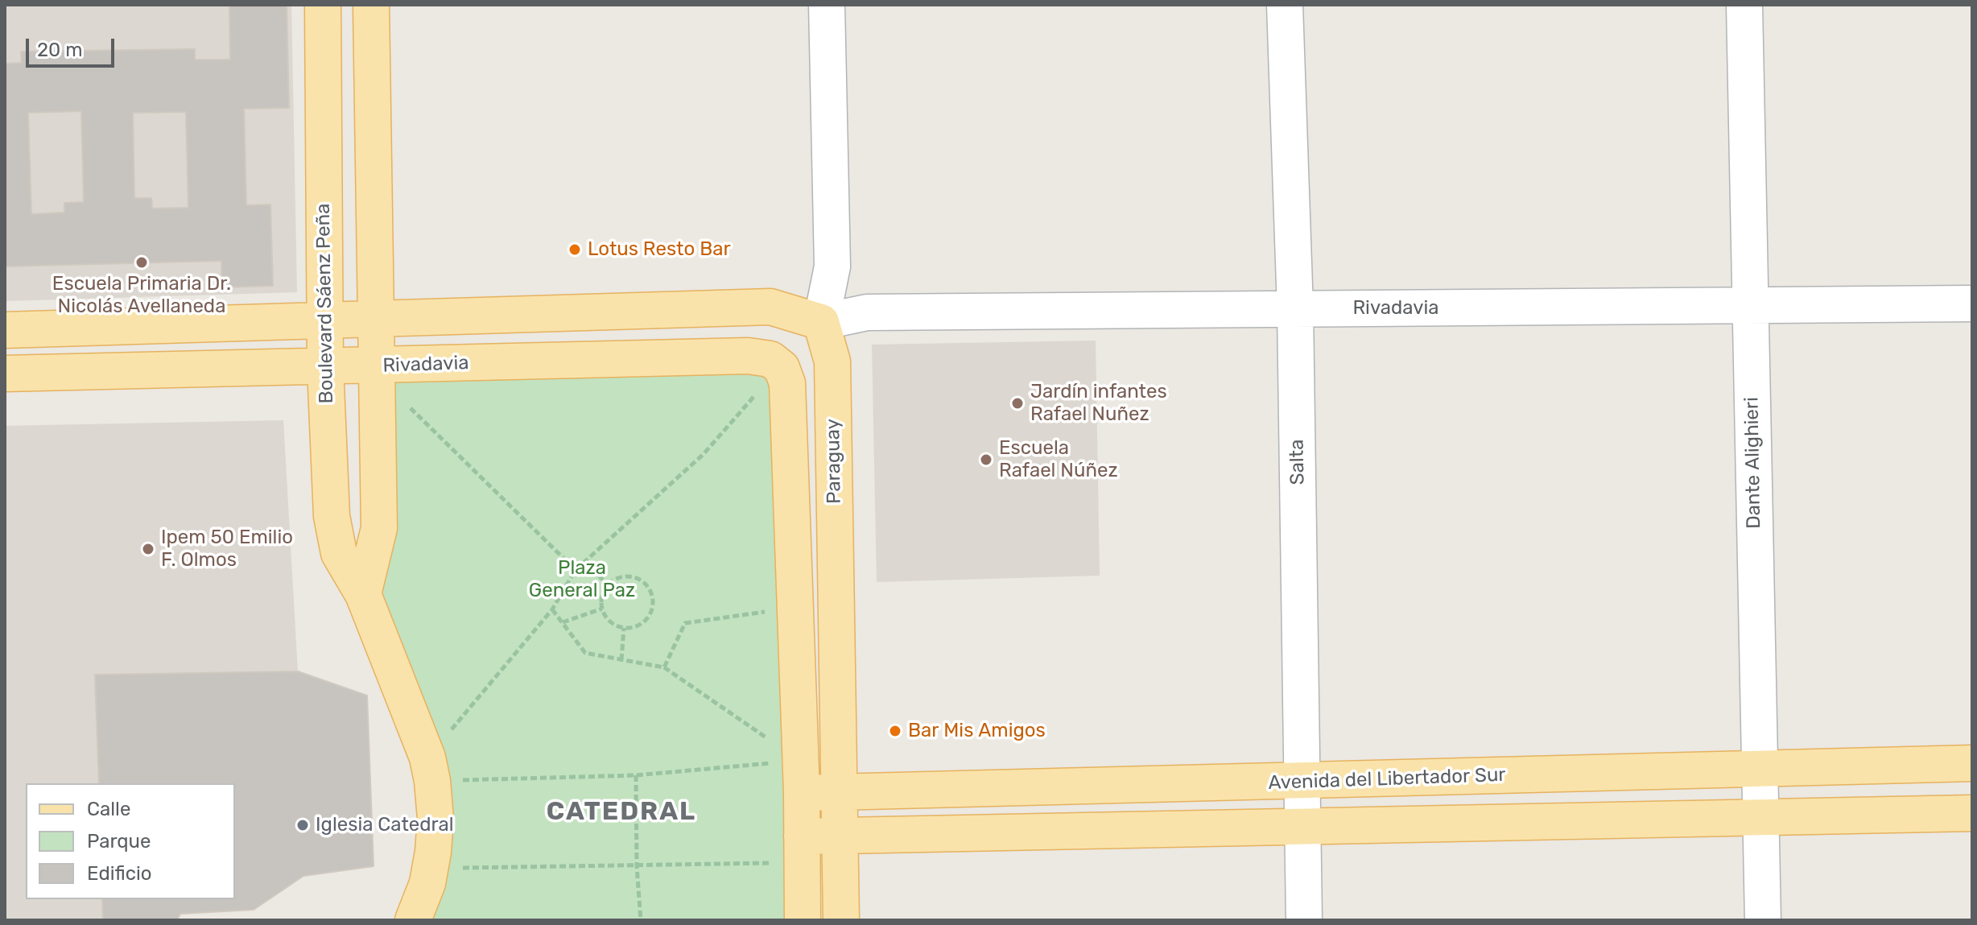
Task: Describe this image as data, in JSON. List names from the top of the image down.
{
  "streets": {
    "main road": [
      "Boulevard Sáenz Peña",
      "Rivadavia",
      "Paraguay",
      "Avenida del Libertador Sur"
    ],
    "street": ["Salta", "Dante Alighieri"]
  },
  "crossings": [
    ["Boulevard Sáenz Peña", "Rivadavia"],
    ["Rivadavia", "Paraguay"],
    ["Rivadavia", "Salta"],
    ["Rivadavia", "Dante Alighieri"],
    ["Paraguay", "Avenida del Libertador Sur"],
    ["Salta", "Avenida del Libertador Sur"],
    ["Dante Alighieri", "Avenida del Libertador Sur"]
  ],
  "districts": ["CATEDRAL"],
  "parks": ["Plaza General Paz"],
  "places": [
    "Lotus Resto Bar",
    "Escuela Primaria Dr. Nicolás Avellaneda",
    "Jardín infantes Rafael Nuñez",
    "Escuela Rafael Núñez",
    "Ipem 50 Emilio F. Olmos",
    "Bar Mis Amigos",
    "Iglesia Catedral"
  ],
  "legend": ["Calle", "Parque", "Edificio"],
  "scale_bar": "20 m"
}
